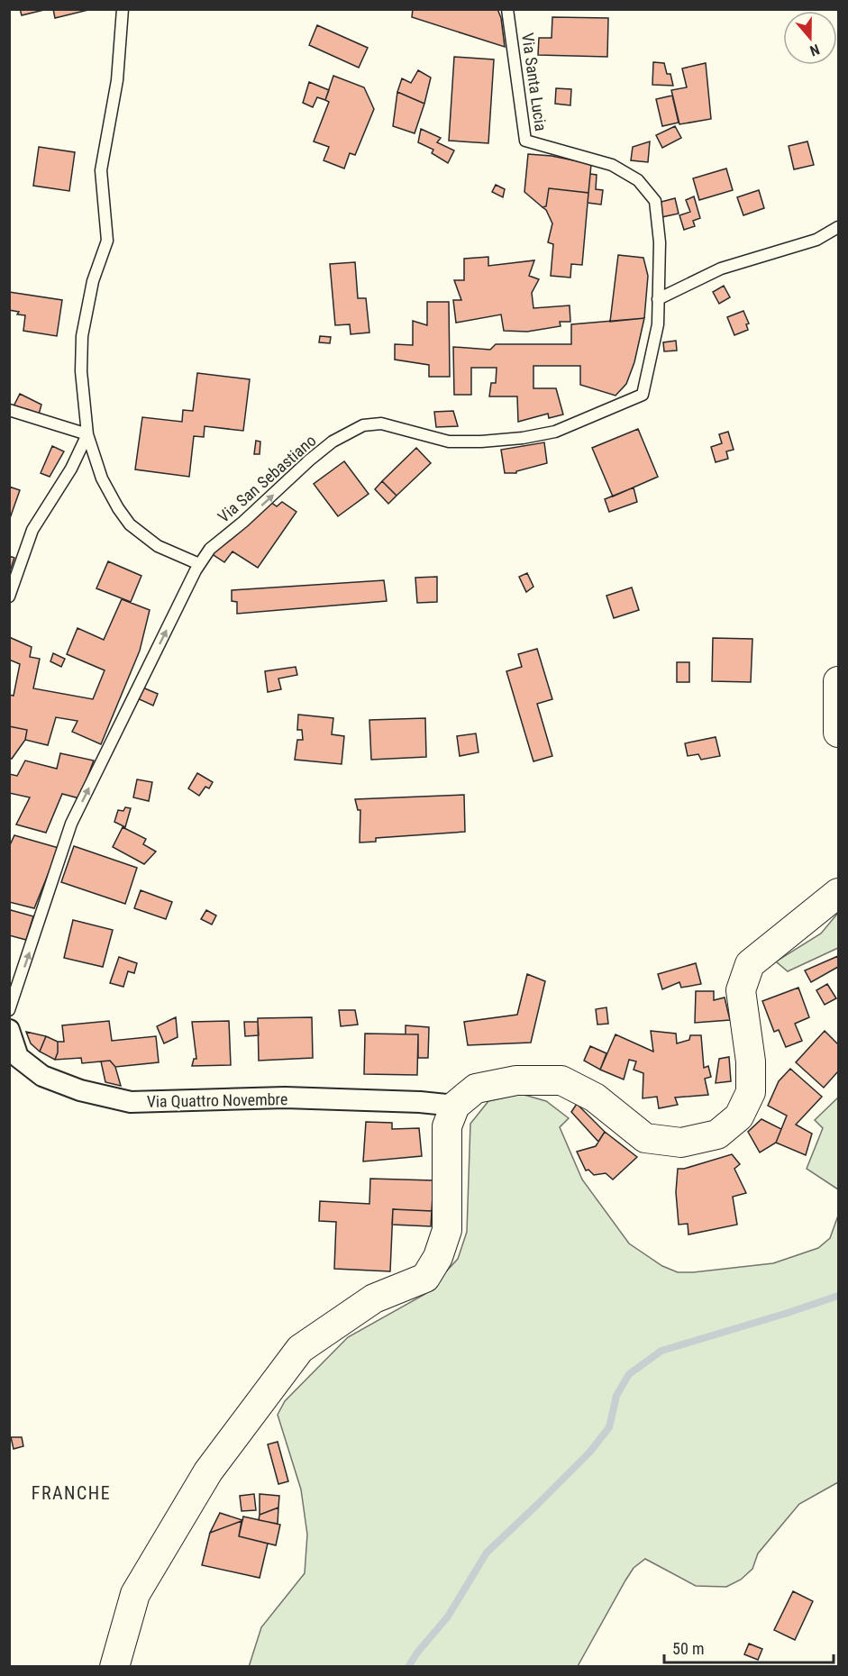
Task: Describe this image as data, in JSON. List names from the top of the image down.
{
  "streets": {
    "street": ["Via Quattro Novembre"],
    "lane": ["Via Santa Lucia", "Via San Sebastiano"]
  },
  "crossings": [
    ["Via Santa Lucia", "Via San Sebastiano"]
  ],
  "one_way": ["Via San Sebastiano"],
  "districts": ["FRANCHE"],
  "scale_bar": "50 m",
  "north": "bottom"
}
